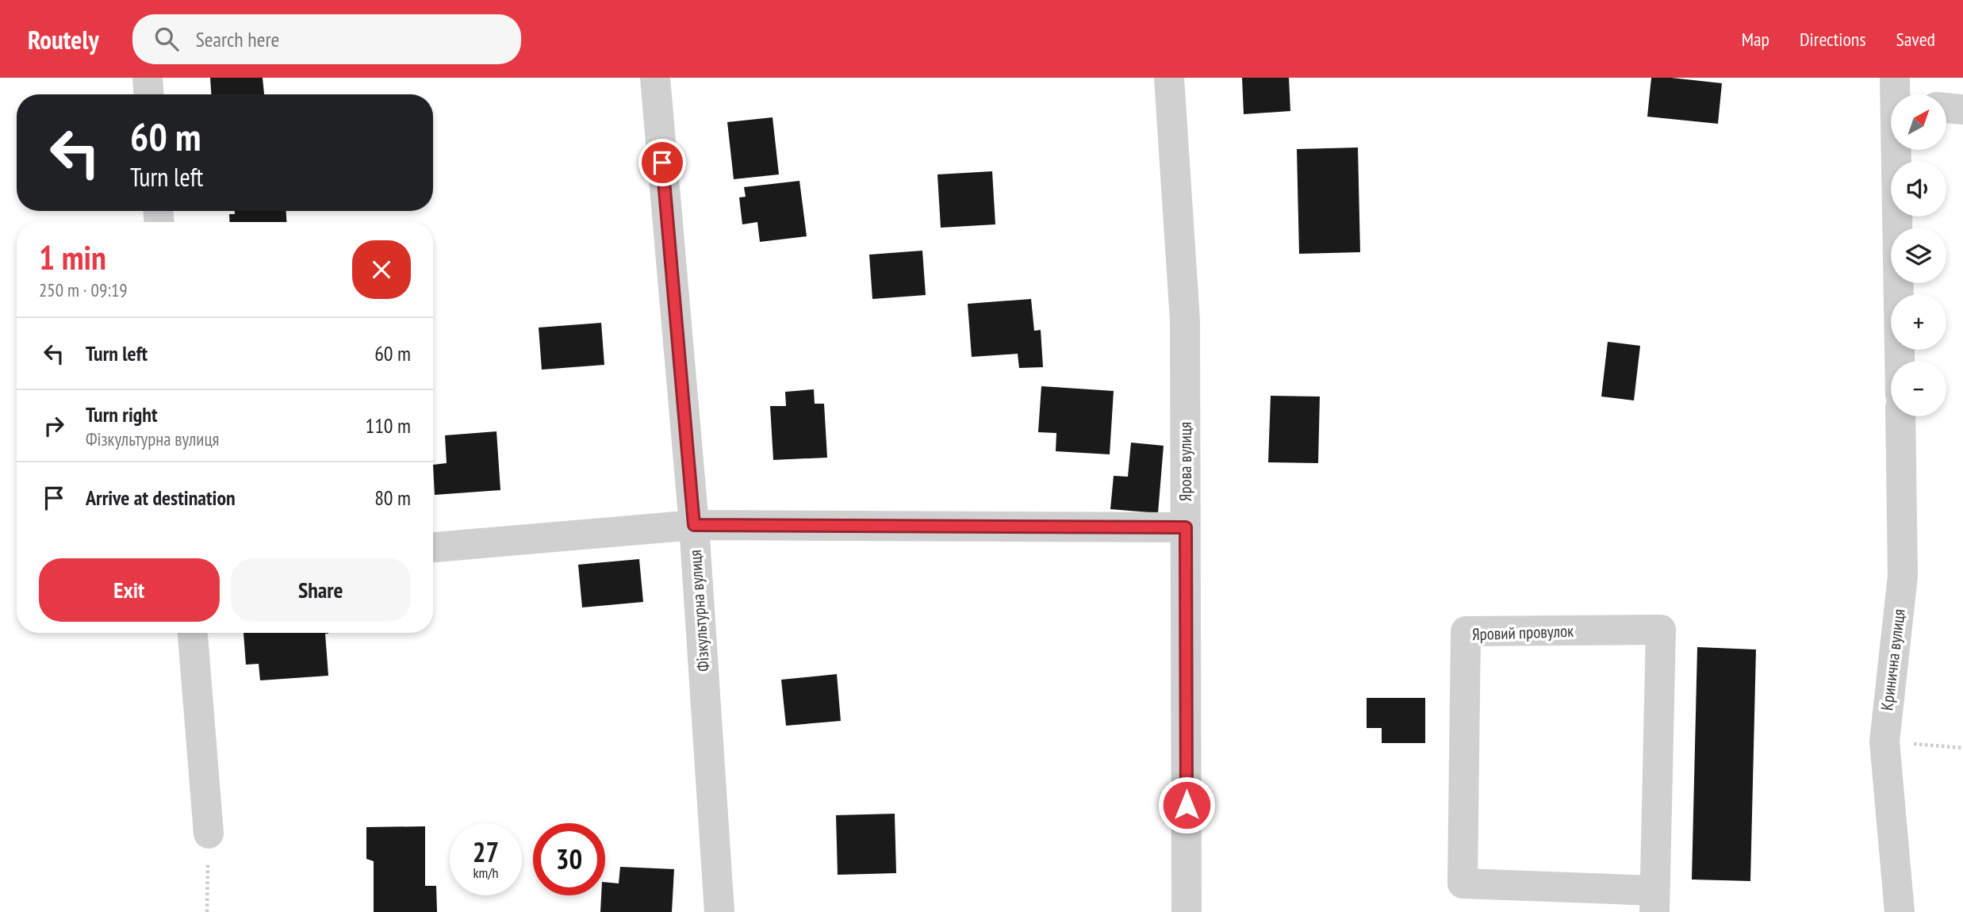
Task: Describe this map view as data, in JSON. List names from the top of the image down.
{
  "streets": {
    "street": [
      "Ярова вулиця",
      "Фізкультурна вулиця",
      "Яровий провулок",
      "Кринична вулиця"
    ]
  },
  "north": "top right",
  "page": {
    "header": "Routely",
    "search": "Search here",
    "nav": ["Map", "Directions", "Saved"],
    "map_buttons": ["+", "−"],
    "turn": ["60 m", "Turn left"],
    "heading": ["1 min", "250 m · 09:19"],
    "list": [
      {
        "name": "Turn left",
        "value": "60 m"
      },
      {
        "name": "Turn right",
        "note": "Фізкультурна вулиця",
        "value": "110 m"
      },
      {
        "name": "Arrive at destination",
        "value": "80 m"
      }
    ],
    "buttons": ["Exit", "Share"],
    "speed": "27 km/h",
    "limit": "30"
  }
}
